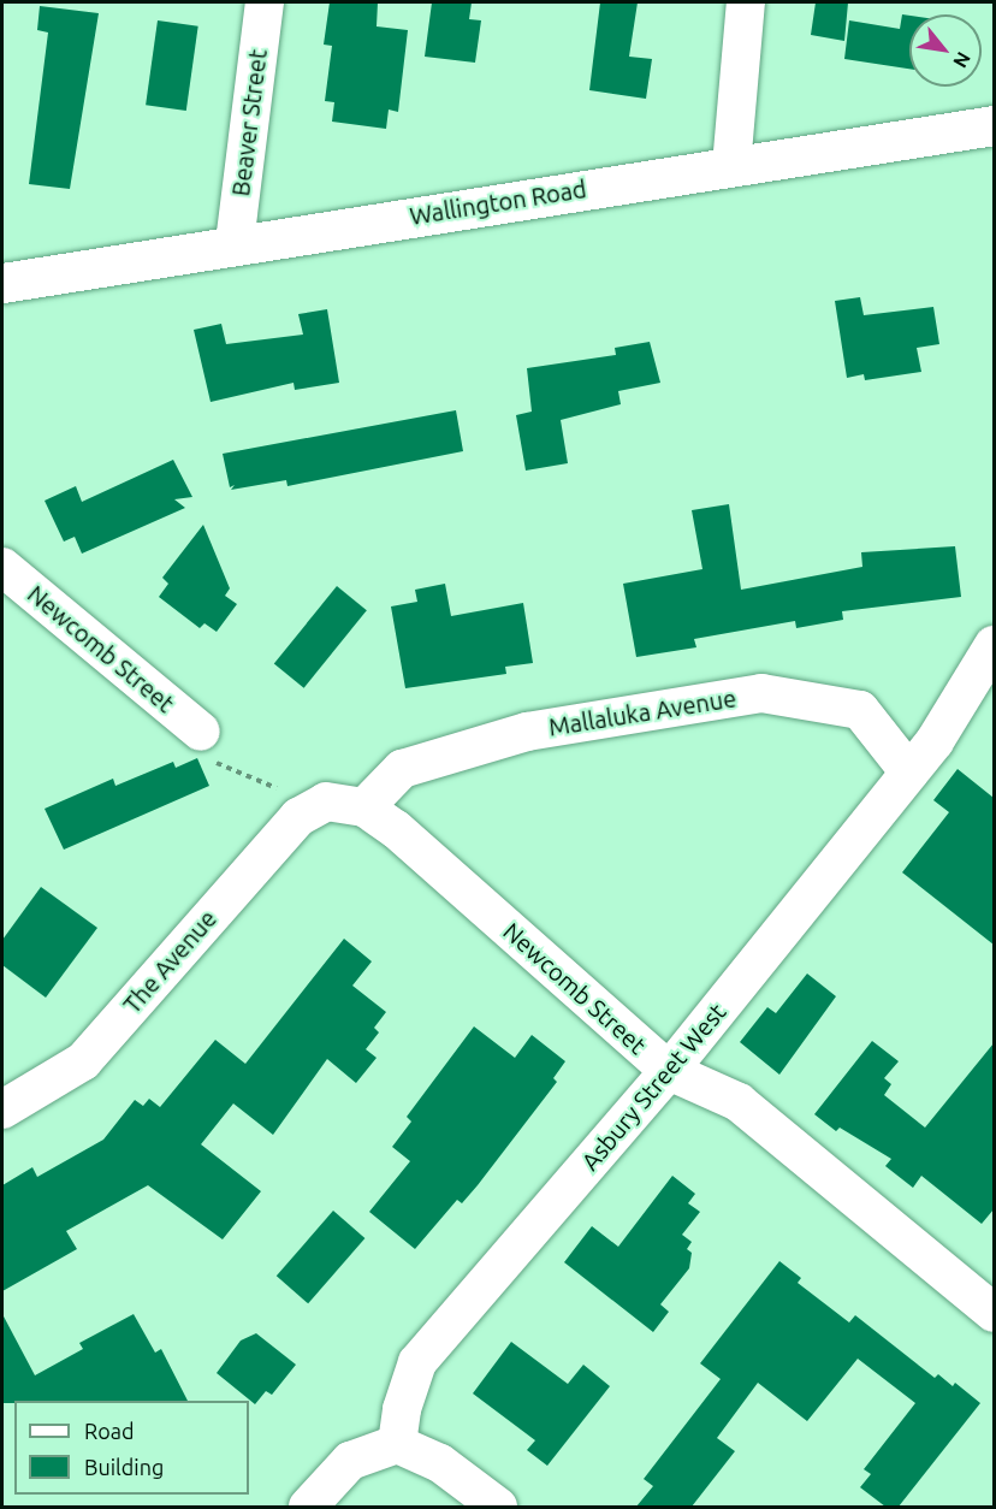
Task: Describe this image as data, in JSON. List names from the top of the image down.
{
  "streets": {
    "street": [
      "Beaver Street",
      "Wallington Road",
      "Newcomb Street",
      "Mallaluka Avenue",
      "The Avenue",
      "Asbury Street West"
    ]
  },
  "crossings": [
    ["Beaver Street", "Wallington Road"],
    ["Newcomb Street", "Mallaluka Avenue"],
    ["Newcomb Street", "The Avenue"],
    ["Newcomb Street", "Asbury Street West"],
    ["Mallaluka Avenue", "Asbury Street West"]
  ],
  "legend": ["Road", "Building"],
  "north": "bottom right"
}
